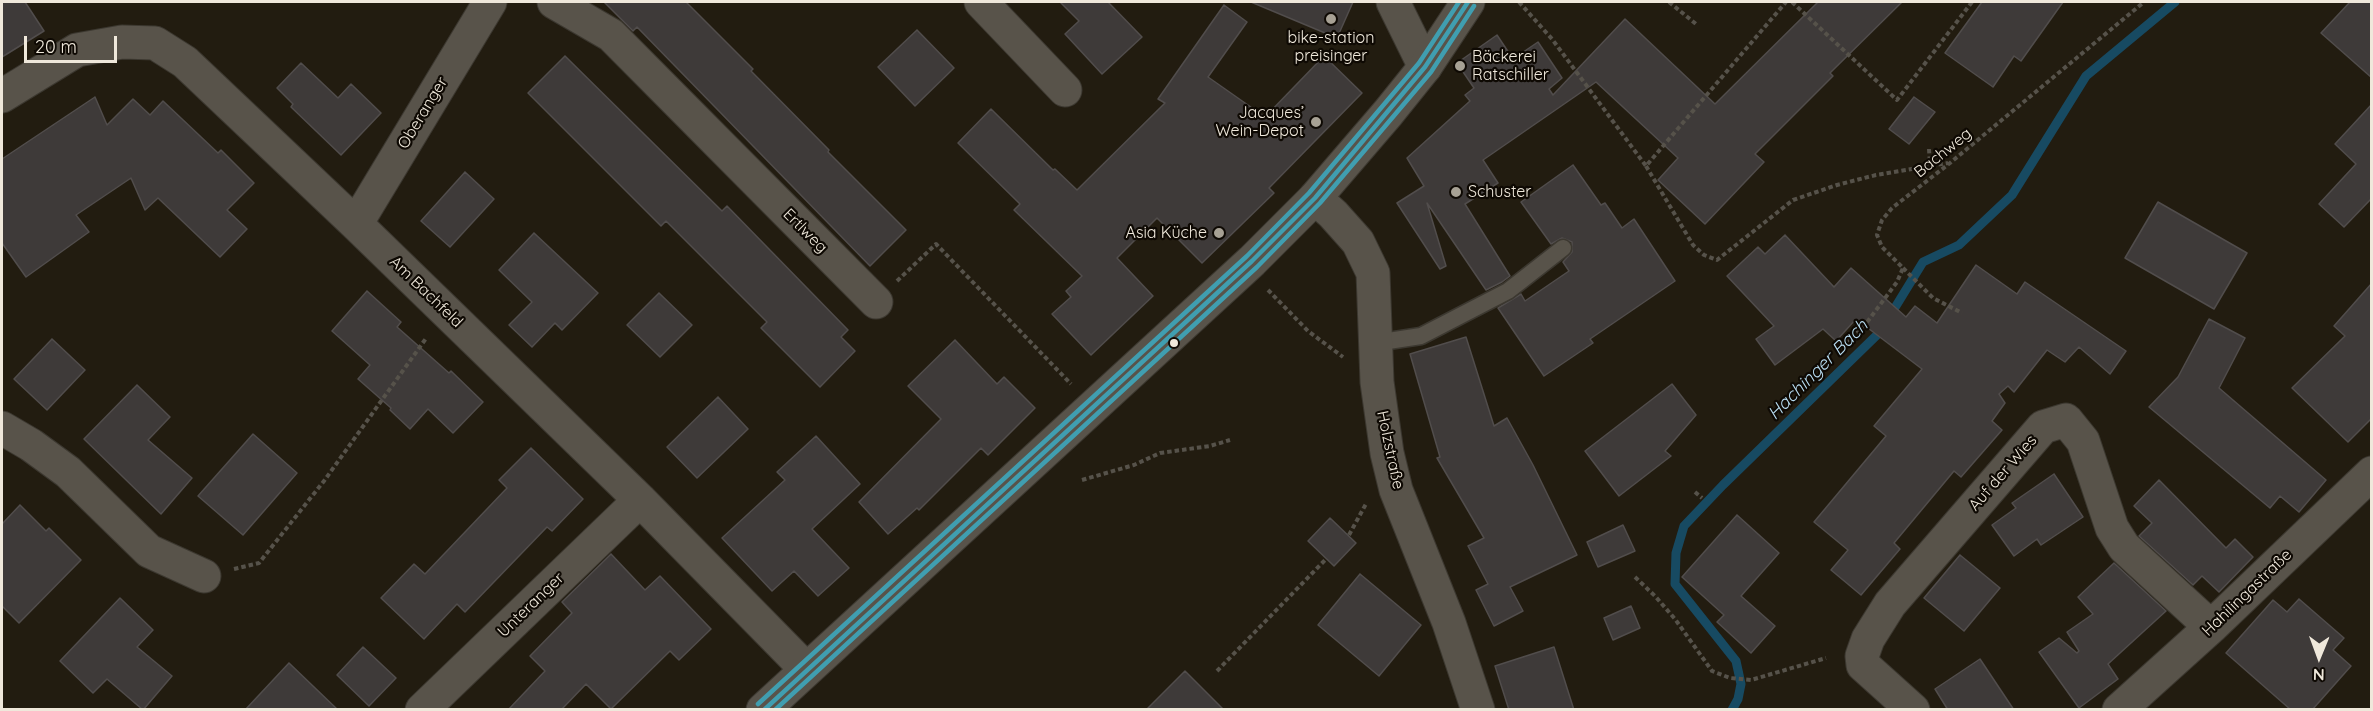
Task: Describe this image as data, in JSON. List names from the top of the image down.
{
  "streets": {
    "street": [
      "Oberanger",
      "Ertlweg",
      "Am Bachfeld",
      "Holzstraße",
      "Auf der Wies",
      "Hahilingastraße",
      "Unteranger"
    ],
    "path": ["Bachweg"]
  },
  "crossings": [
    ["Oberanger", "Am Bachfeld"],
    ["Am Bachfeld", "Unteranger"],
    ["Auf der Wies", "Hahilingastraße"]
  ],
  "water": ["Hachinger Bach"],
  "places": [
    "bike-station preisinger",
    "Bäckerei Ratschiller",
    "Jacques’ Wein-Depot",
    "Schuster",
    "Asia Küche"
  ],
  "scale_bar": "20 m",
  "north": "bottom"
}
